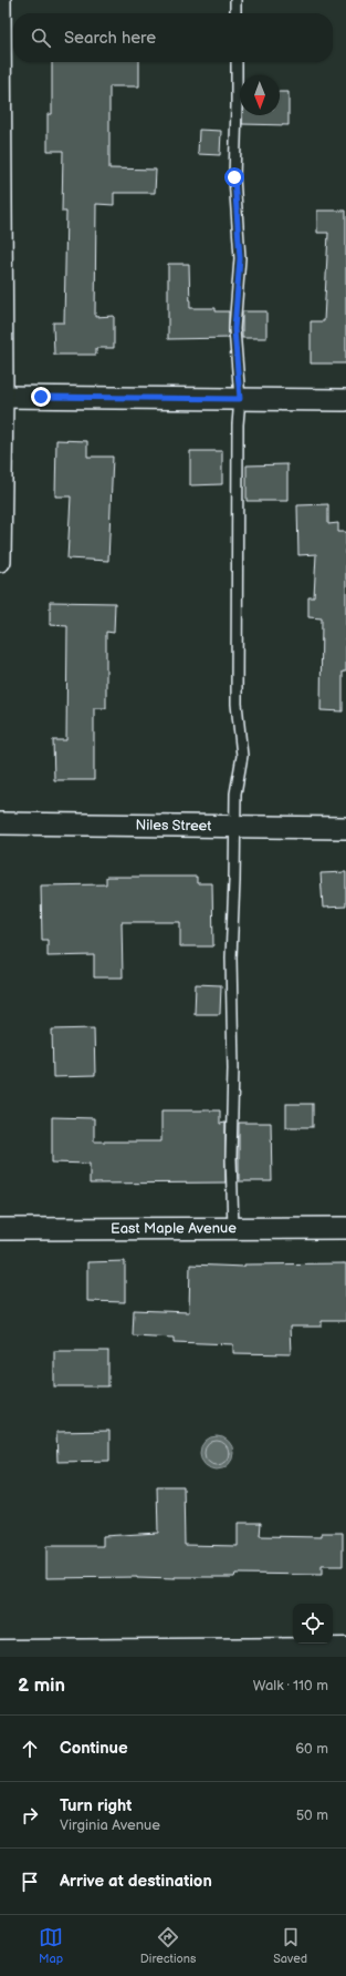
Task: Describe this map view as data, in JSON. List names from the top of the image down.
{
  "streets": {
    "street": ["Niles Street", "East Maple Avenue"]
  },
  "north": "bottom",
  "page": {
    "search": "Search here",
    "heading": ["2 min", "Walk · 110 m"],
    "list": [
      ["Continue", "60 m"],
      ["Turn right", "Virginia Avenue", "50 m"],
      "Arrive at destination"
    ],
    "nav": ["Map", "Directions", "Saved"]
  }
}
